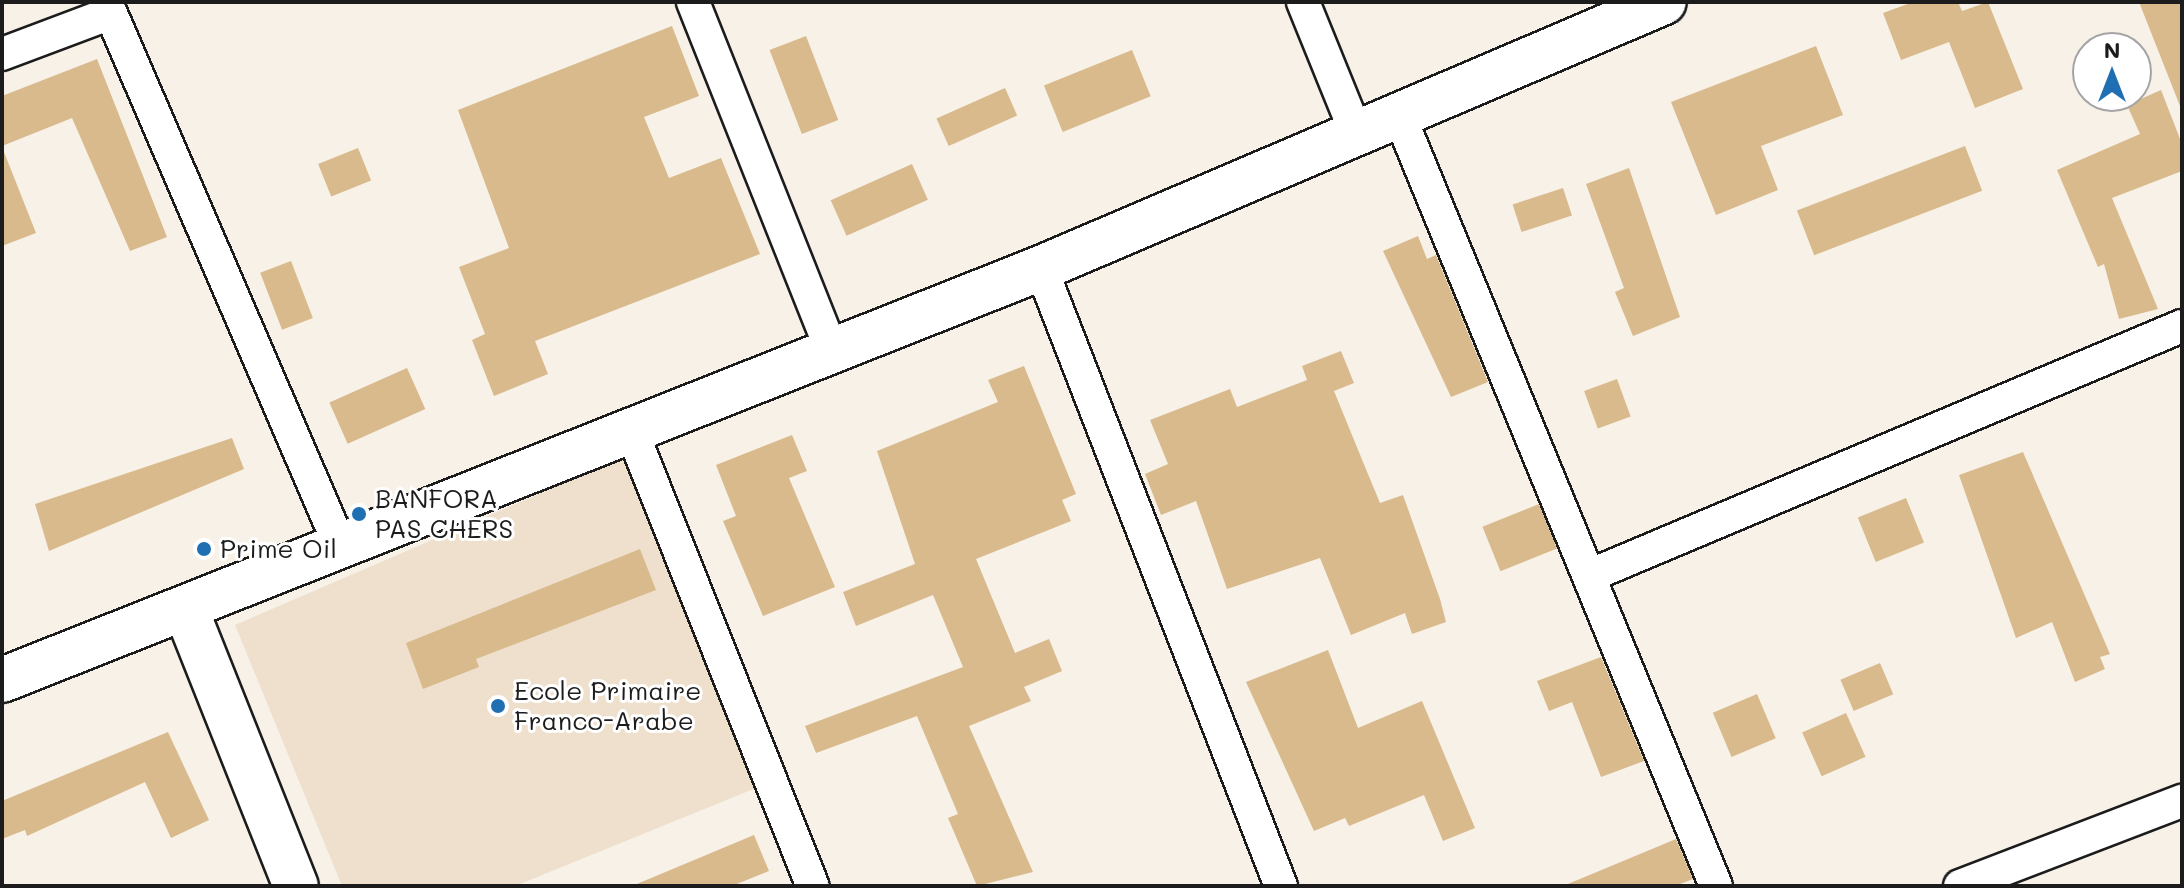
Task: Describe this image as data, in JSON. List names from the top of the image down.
{
  "places": ["BANFORA PAS CHERS", "Prime Oil", "Ecole Primaire Franco-Arabe"],
  "north": "top"
}
